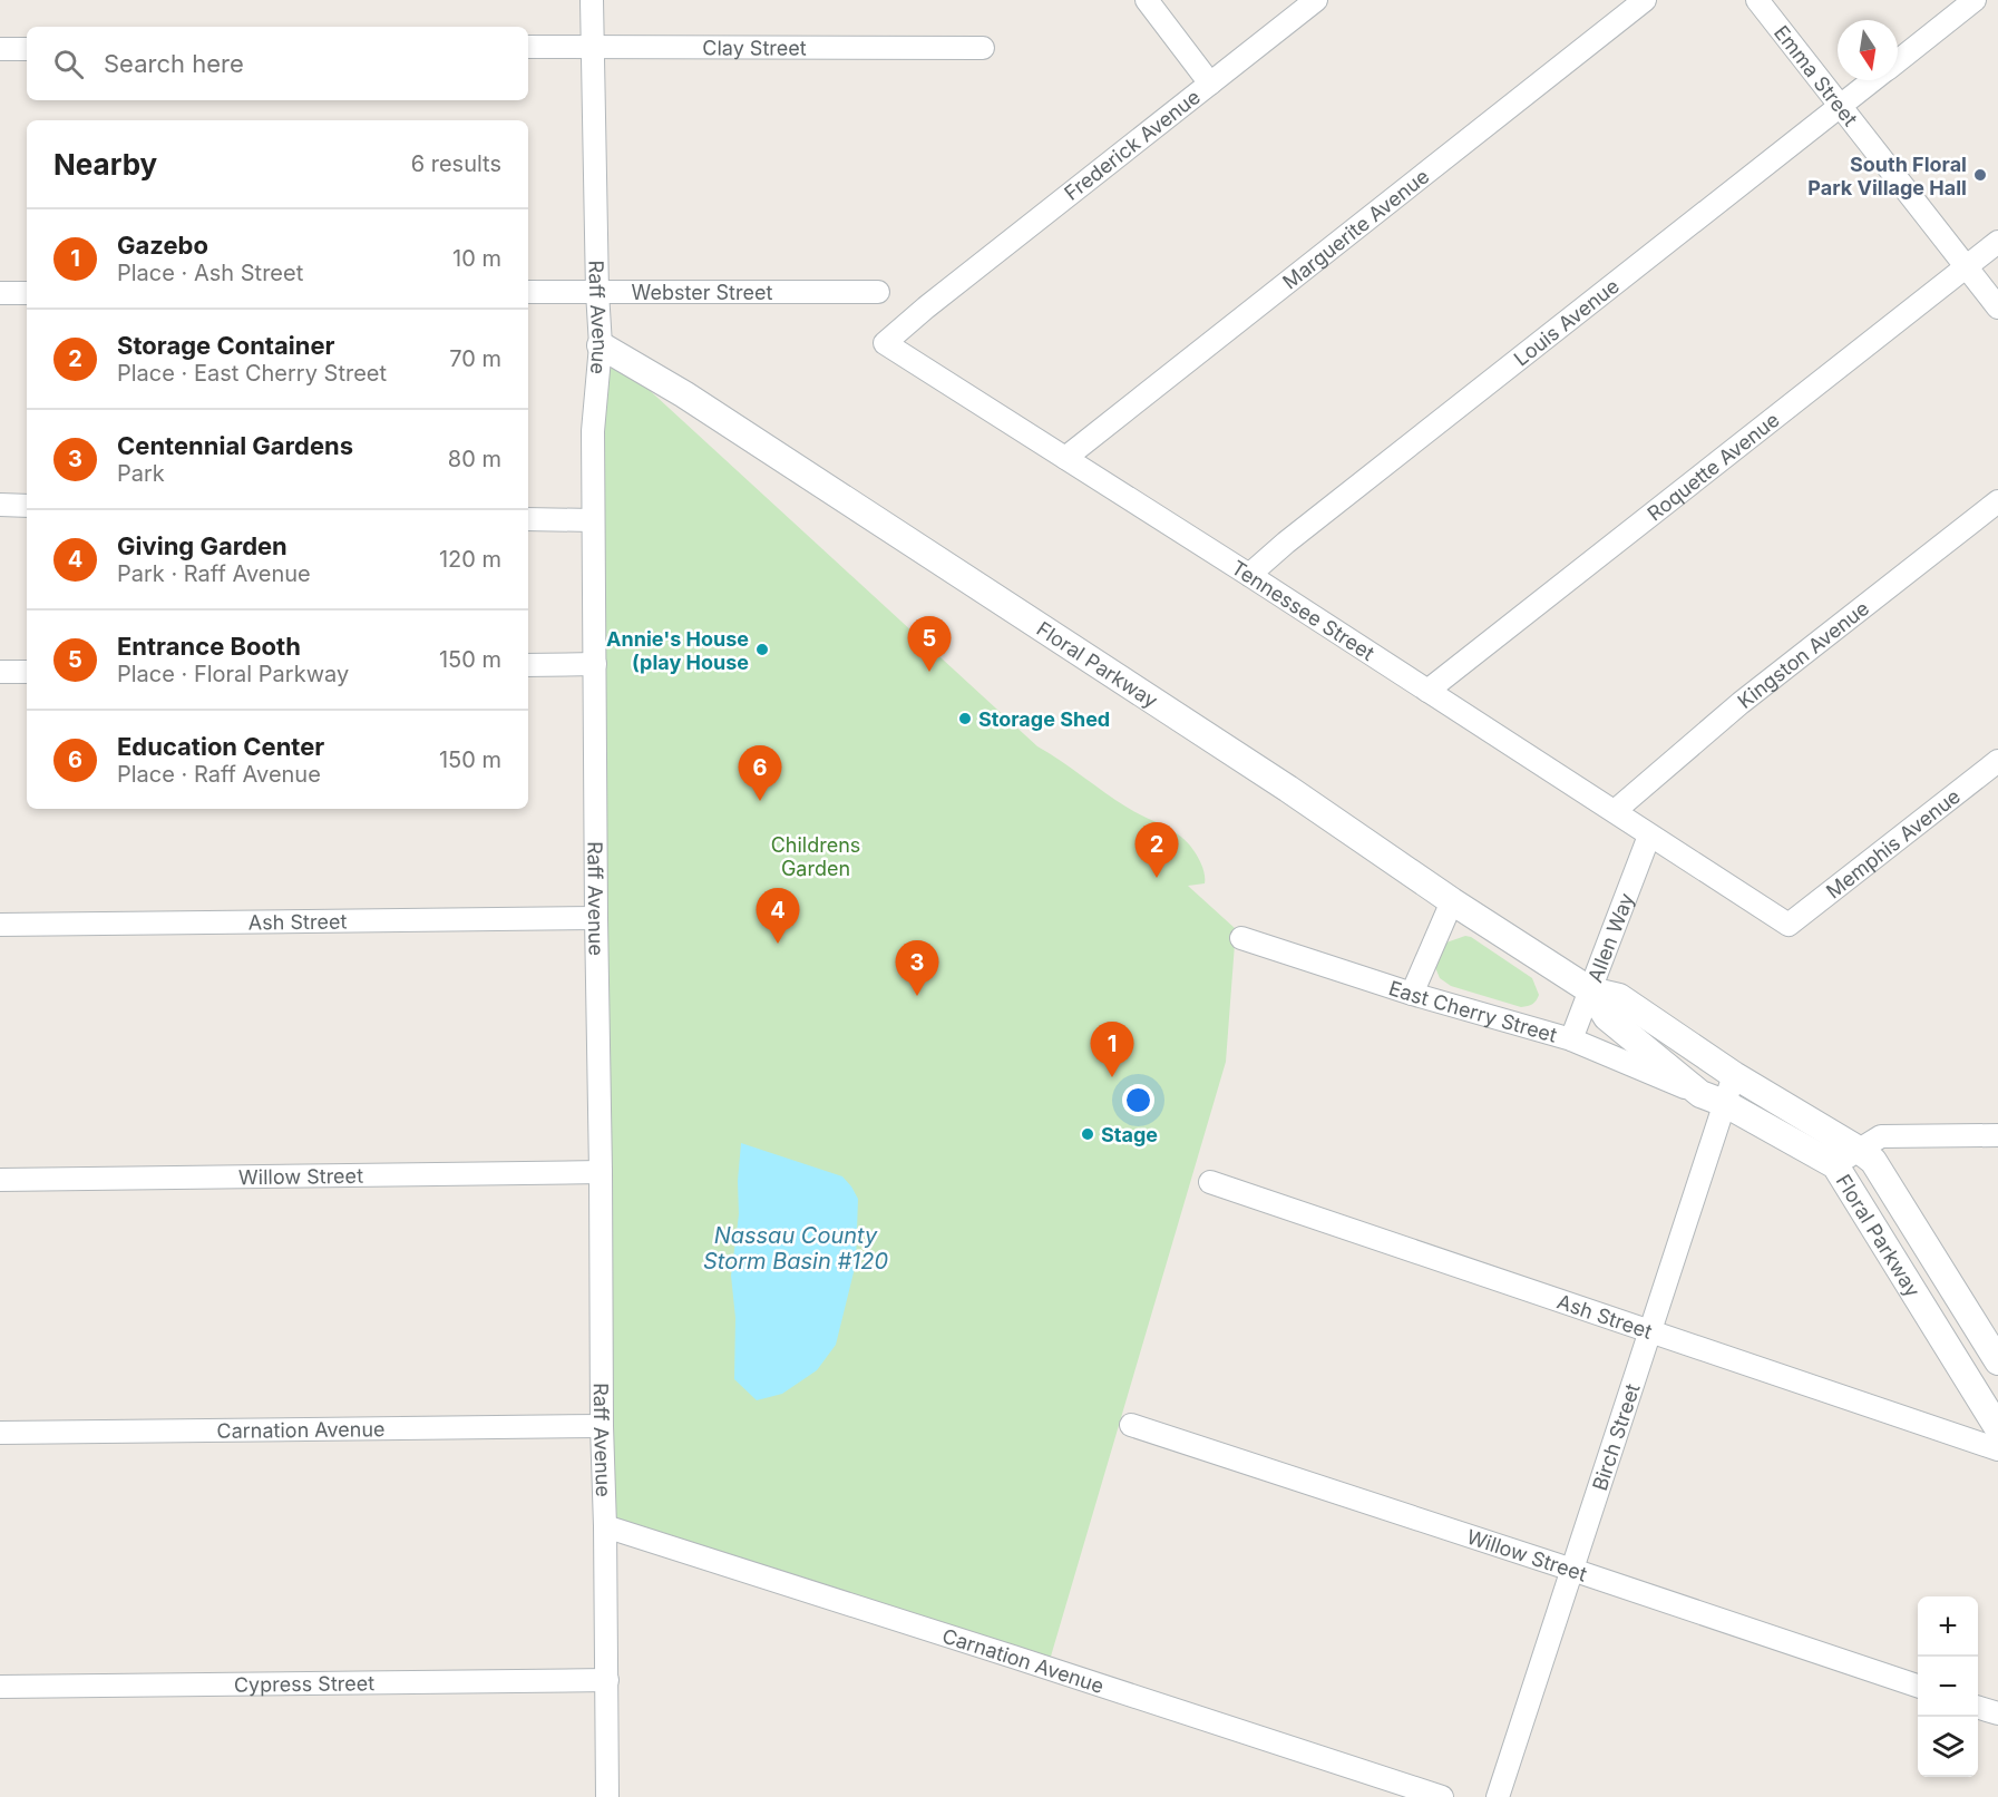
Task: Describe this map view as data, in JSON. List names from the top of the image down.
{
  "streets": {
    "street": [
      "Clay Street",
      "Emma Street",
      "Frederick Avenue",
      "Marguerite Avenue",
      "Webster Street",
      "Raff Avenue",
      "Louis Avenue",
      "Roquette Avenue",
      "Tennessee Street",
      "Kingston Avenue",
      "Floral Parkway",
      "Memphis Avenue",
      "Ash Street",
      "Allen Way",
      "East Cherry Street",
      "Willow Street",
      "Carnation Avenue",
      "Birch Street",
      "Cypress Street"
    ]
  },
  "crossings": [
    ["Clay Street", "Raff Avenue"],
    ["Emma Street", "Louis Avenue"],
    ["Emma Street", "Roquette Avenue"],
    ["Frederick Avenue", "Tennessee Street"],
    ["Marguerite Avenue", "Tennessee Street"],
    ["Webster Street", "Raff Avenue"],
    ["Raff Avenue", "Floral Parkway"],
    ["Raff Avenue", "Ash Street"],
    ["Raff Avenue", "Willow Street"],
    ["Raff Avenue", "Carnation Avenue"],
    ["Raff Avenue", "Cypress Street"],
    ["Louis Avenue", "Tennessee Street"],
    ["Roquette Avenue", "Tennessee Street"],
    ["Tennessee Street", "Kingston Avenue"],
    ["Tennessee Street", "Memphis Avenue"],
    ["Tennessee Street", "Allen Way"],
    ["Floral Parkway", "Allen Way"],
    ["Floral Parkway", "East Cherry Street"],
    ["Floral Parkway", "Birch Street"],
    ["Ash Street", "Birch Street"],
    ["Allen Way", "East Cherry Street"],
    ["East Cherry Street", "Birch Street"],
    ["Willow Street", "Birch Street"]
  ],
  "water": ["Nassau County Storm Basin #120"],
  "parks": ["Childrens Garden"],
  "places": [
    "South Floral Park Village Hall",
    "Annie's House (play House",
    "Storage Shed",
    "Stage"
  ],
  "north": "bottom",
  "page": {
    "search": "Search here",
    "heading": ["Nearby", "6 results"],
    "list": [
      {
        "mark": "1",
        "name": "Gazebo",
        "note": "Place · Ash Street",
        "value": "10 m"
      },
      {
        "mark": "2",
        "name": "Storage Container",
        "note": "Place · East Cherry Street",
        "value": "70 m"
      },
      {
        "mark": "3",
        "name": "Centennial Gardens",
        "note": "Park",
        "value": "80 m"
      },
      {
        "mark": "4",
        "name": "Giving Garden",
        "note": "Park · Raff Avenue",
        "value": "120 m"
      },
      {
        "mark": "5",
        "name": "Entrance Booth",
        "note": "Place · Floral Parkway",
        "value": "150 m"
      },
      {
        "mark": "6",
        "name": "Education Center",
        "note": "Place · Raff Avenue",
        "value": "150 m"
      }
    ],
    "pins": [
      "5",
      "6",
      "2",
      "4",
      "3",
      "1"
    ],
    "map_buttons": ["+", "−"]
  }
}
